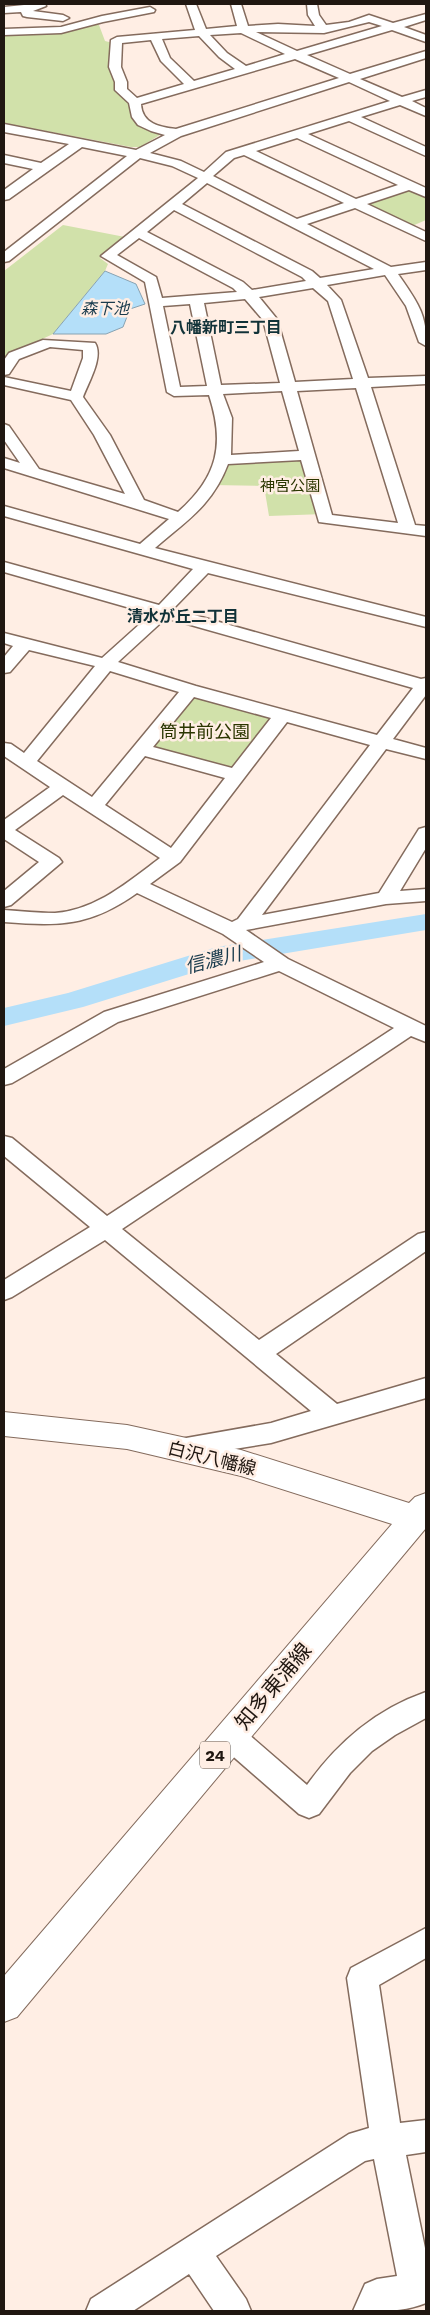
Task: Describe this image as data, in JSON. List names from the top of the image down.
{
  "streets": {
    "main road": ["白沢八幡線", "知多東浦線", "24"]
  },
  "crossings": [
    ["白沢八幡線", "知多東浦線"]
  ],
  "districts": ["八幡新町三丁目", "清水が丘二丁目"],
  "water": ["森下池", "信濃川"],
  "parks": ["神宮公園", "筒井前公園"]
}
